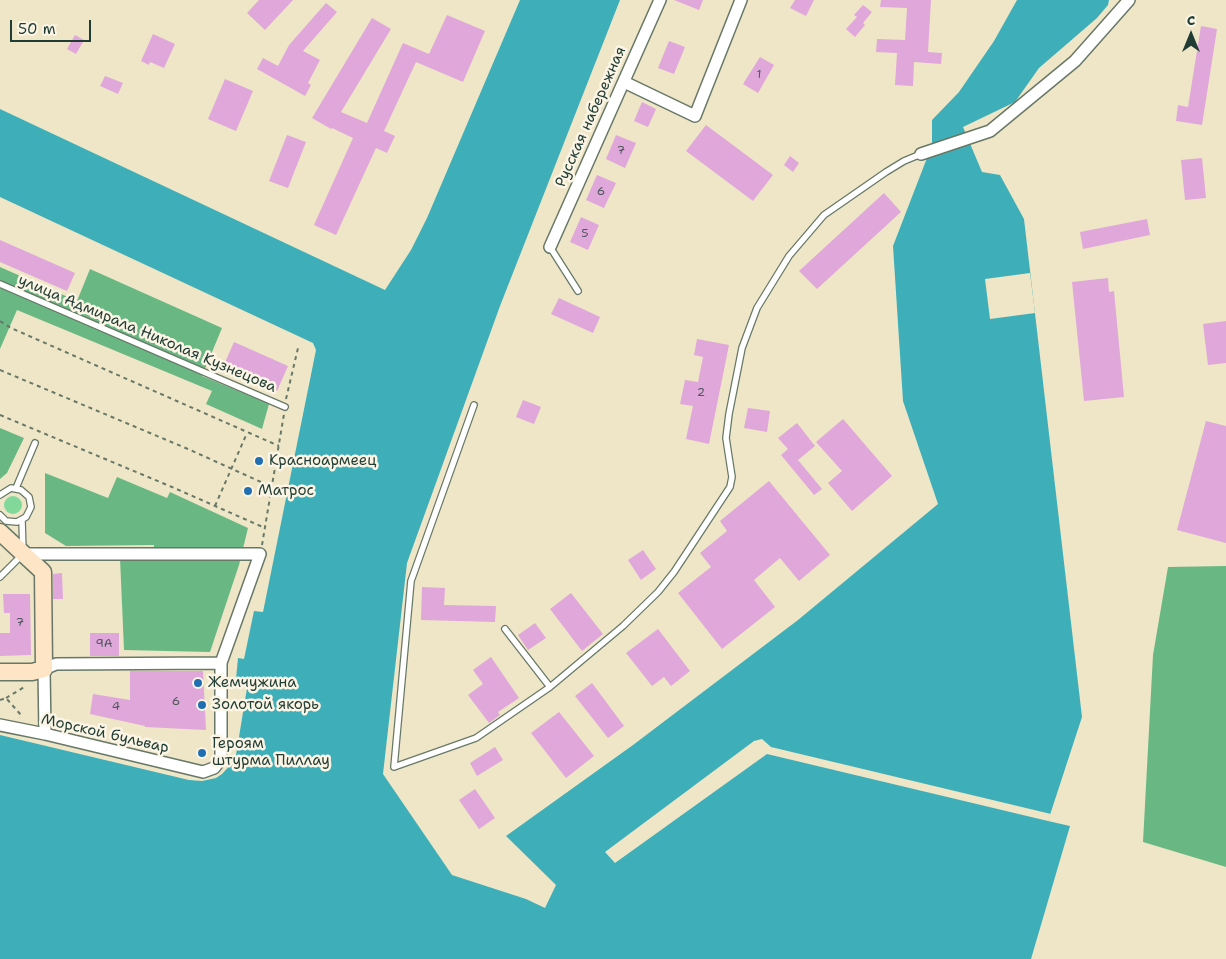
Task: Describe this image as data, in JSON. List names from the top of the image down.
{
  "streets": {
    "street": ["Русская набережная", "Морской бульвар"],
    "lane": ["улица Адмирала Николая Кузнецова"]
  },
  "places": [
    "Красноармеец",
    "Матрос",
    "Жемчужина",
    "Золотой якорь",
    "Героям штурма Пиллау"
  ],
  "house_numbers": [
    "1",
    "7",
    "6",
    "5",
    "2",
    "7",
    "9А",
    "6",
    "4"
  ],
  "scale_bar": "50 m",
  "north": "top"
}
